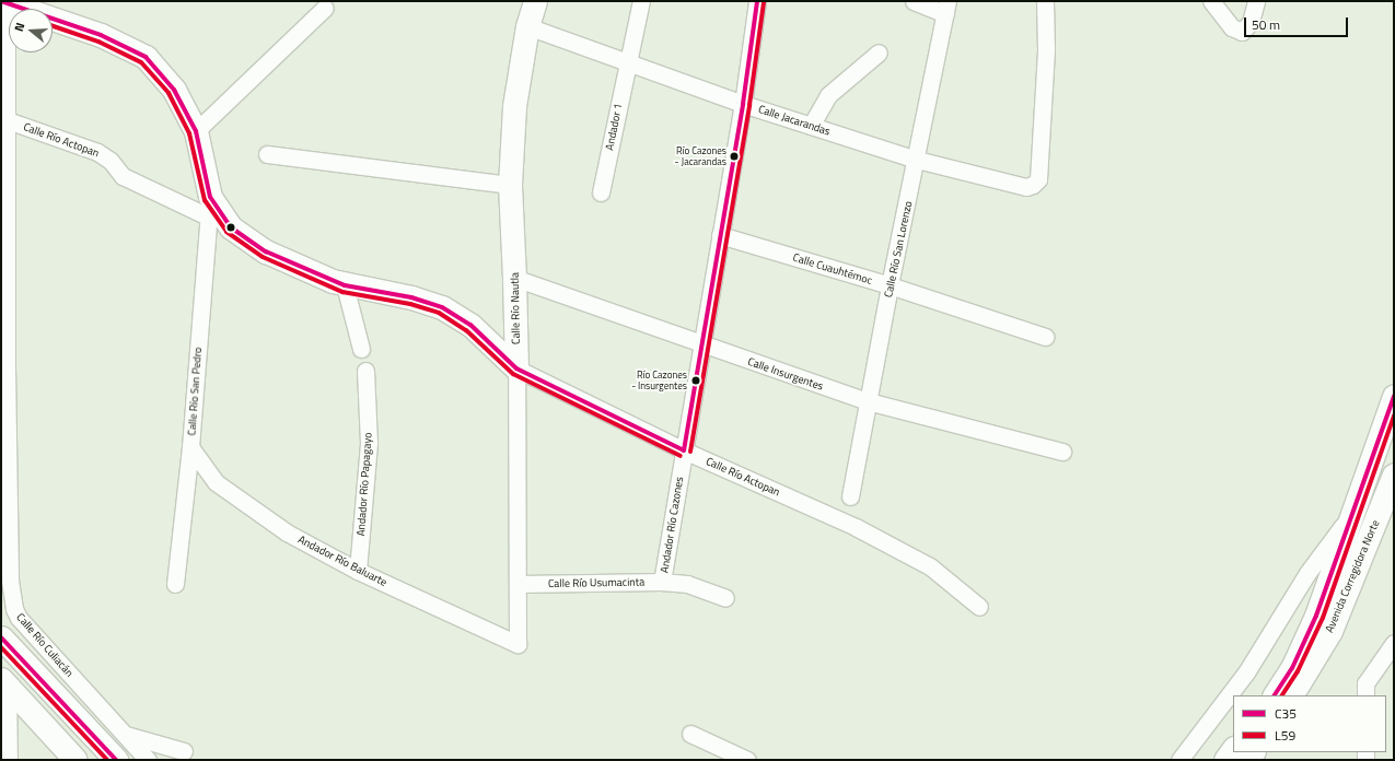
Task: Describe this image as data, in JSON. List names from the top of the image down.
{
  "streets": {
    "street": [
      "Calle Jacarandas",
      "Andador 1",
      "Calle Río Actopan",
      "Calle Río San Lorenzo",
      "Calle Cuauhtémoc",
      "Calle Río Nautla",
      "Calle Insurgentes",
      "Calle Río San Pedro",
      "Andador Río Papagayo",
      "Andador Río Cazones",
      "Andador Río Baluarte",
      "Avenida Corregidora Norte",
      "Calle Río Usumacinta",
      "Calle Río Culiacán"
    ]
  },
  "crossings": [
    ["Calle Jacarandas", "Andador 1"],
    ["Calle Jacarandas", "Calle Río San Lorenzo"],
    ["Calle Jacarandas", "Calle Río Nautla"],
    ["Calle Jacarandas", "Andador Río Cazones"],
    ["Calle Río Actopan", "Calle Río Nautla"],
    ["Calle Río Actopan", "Calle Río San Pedro"],
    ["Calle Río Actopan", "Andador Río Cazones"],
    ["Calle Río Actopan", "Calle Río Culiacán"],
    ["Calle Río San Lorenzo", "Calle Cuauhtémoc"],
    ["Calle Río San Lorenzo", "Calle Insurgentes"],
    ["Calle Cuauhtémoc", "Andador Río Cazones"],
    ["Calle Río Nautla", "Calle Insurgentes"],
    ["Calle Río Nautla", "Andador Río Baluarte"],
    ["Calle Río Nautla", "Calle Río Usumacinta"],
    ["Calle Insurgentes", "Andador Río Cazones"],
    ["Calle Río San Pedro", "Andador Río Baluarte"],
    ["Andador Río Papagayo", "Andador Río Baluarte"],
    ["Andador Río Cazones", "Calle Río Usumacinta"]
  ],
  "places": ["Río Cazones - Jacarandas", "Río Cazones - Insurgentes"],
  "lines": ["transit line C35", "transit line L59"],
  "legend": ["C35", "L59"],
  "scale_bar": "50 m",
  "north": "left"
}
